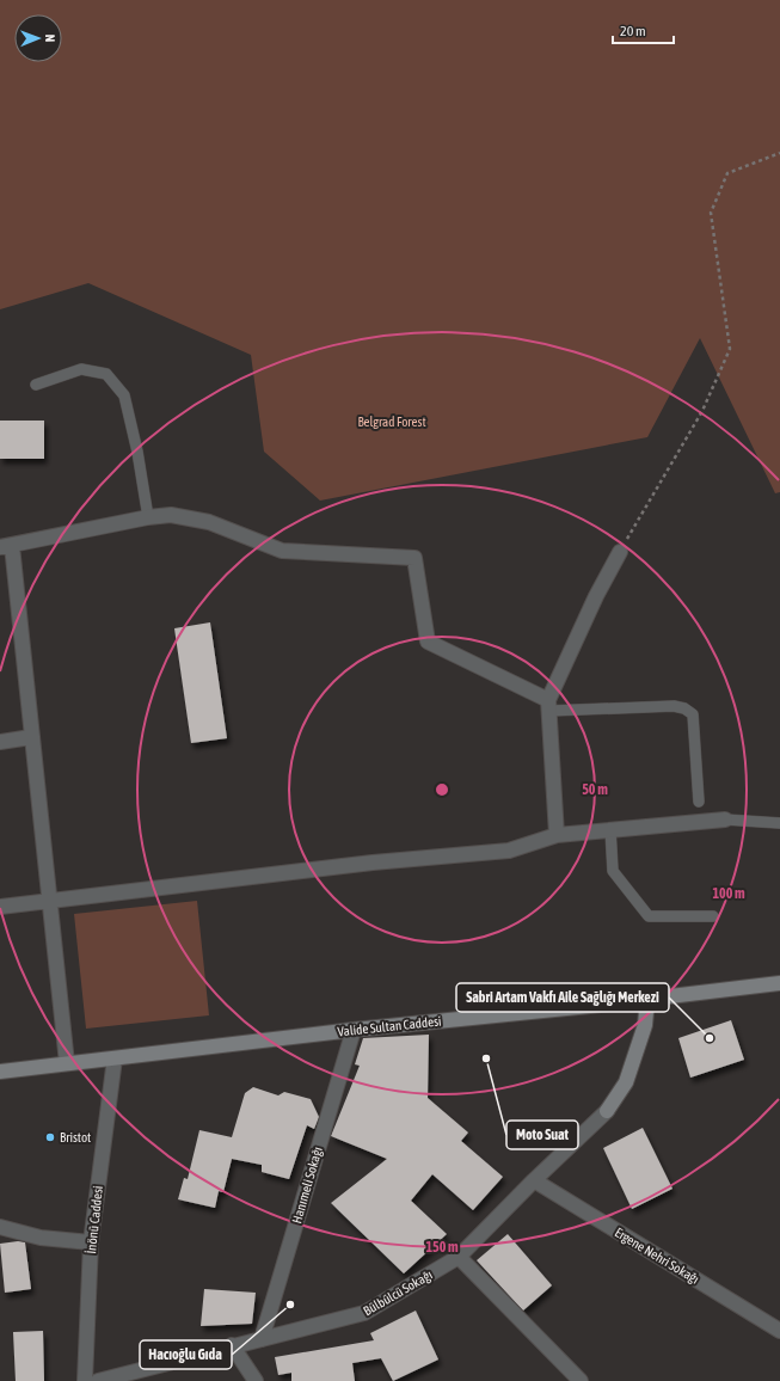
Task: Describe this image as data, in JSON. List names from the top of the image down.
{
  "streets": {
    "street": [
      "Valide Sultan Caddesi",
      "Hanımeli Sokağı",
      "İnönü Caddesi",
      "Ergene Nehri Sokağı",
      "Bülbülcü Sokağı"
    ]
  },
  "crossings": [
    ["Valide Sultan Caddesi", "Hanımeli Sokağı"],
    ["Valide Sultan Caddesi", "İnönü Caddesi"],
    ["Valide Sultan Caddesi", "Bülbülcü Sokağı"],
    ["Hanımeli Sokağı", "Bülbülcü Sokağı"],
    ["Ergene Nehri Sokağı", "Bülbülcü Sokağı"]
  ],
  "parks": ["Belgrad Forest"],
  "places": [
    "Sabri Artam Vakfı Aile Sağlığı Merkezi",
    "Moto Suat",
    "Bristot",
    "Hacıoğlu Gıda"
  ],
  "scale_bar": "20 m",
  "north": "right",
  "rings": ["50 m", "100 m", "150 m"]
}
